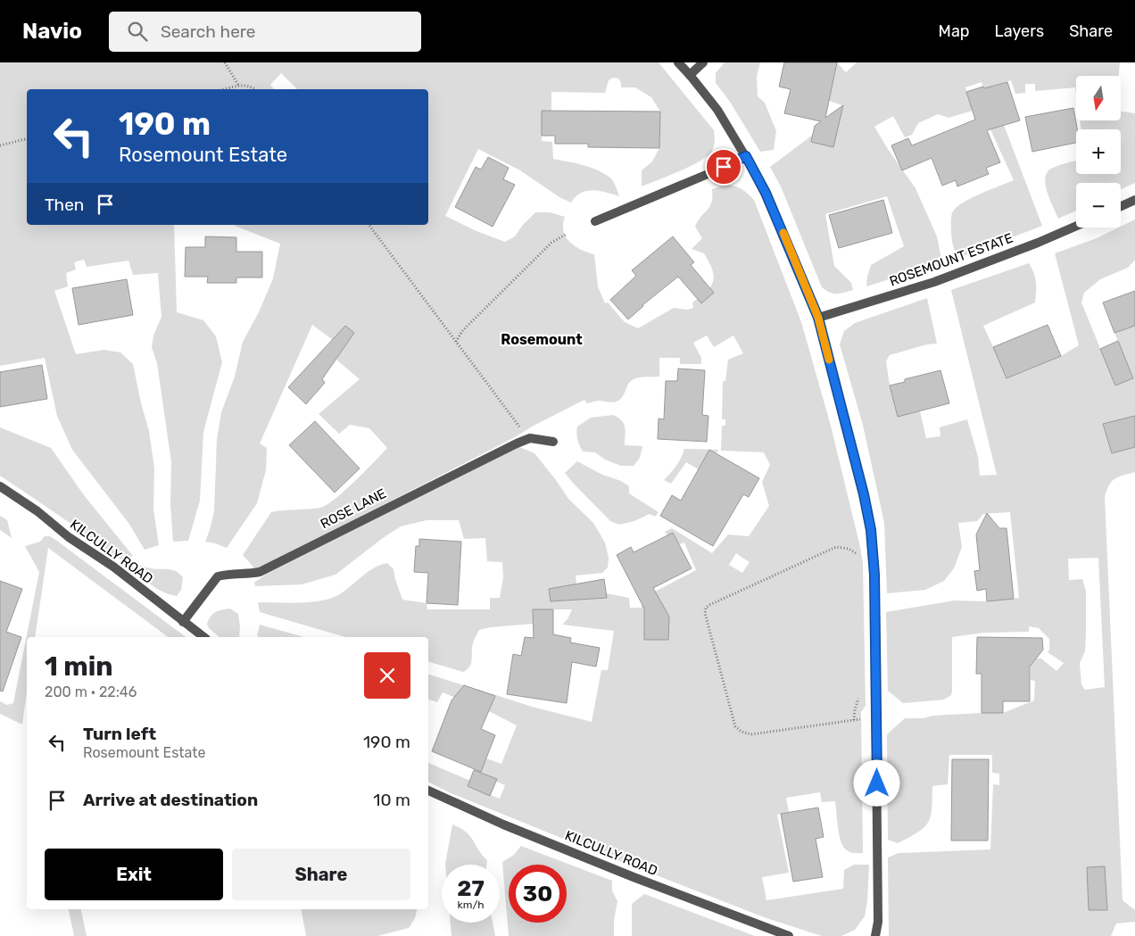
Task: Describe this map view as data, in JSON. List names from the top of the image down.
{
  "streets": {
    "street": ["ROSEMOUNT ESTATE", "ROSE LANE", "KILCULLY ROAD"]
  },
  "crossings": [
    ["ROSE LANE", "KILCULLY ROAD"]
  ],
  "districts": ["Rosemount"],
  "north": "bottom",
  "page": {
    "header": "Navio",
    "search": "Search here",
    "nav": ["Map", "Layers", "Share"],
    "map_buttons": ["+", "−"],
    "turn": ["190 m", "Rosemount Estate"],
    "then": "Then",
    "heading": ["1 min", "200 m · 22:46"],
    "list": [
      {
        "name": "Turn left",
        "note": "Rosemount Estate",
        "value": "190 m"
      },
      {
        "name": "Arrive at destination",
        "value": "10 m"
      }
    ],
    "buttons": ["Exit", "Share"],
    "speed": "27 km/h",
    "limit": "30"
  }
}
